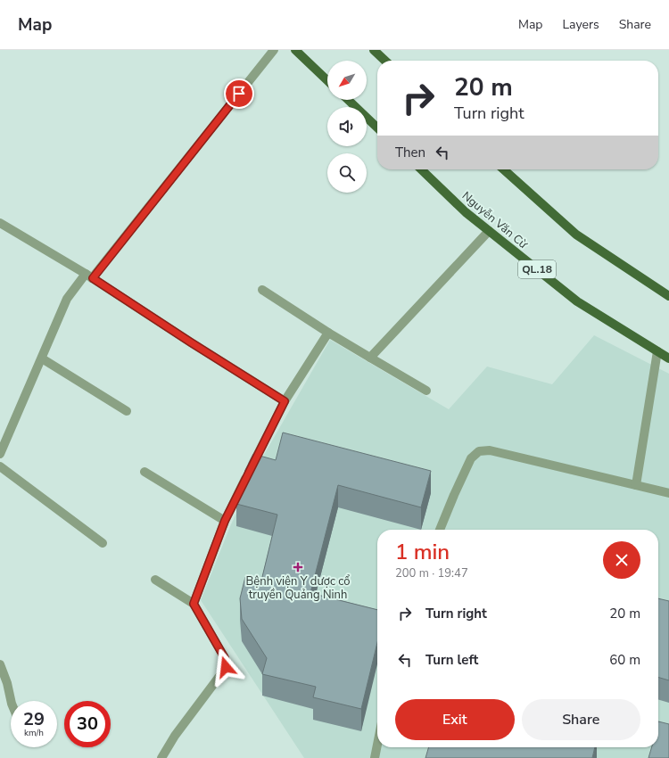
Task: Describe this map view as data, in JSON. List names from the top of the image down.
{
  "streets": {
    "main road": ["Nguyễn Văn Cừ", "QL.18"]
  },
  "places": {
    "health": ["Bệnh viện Y dược cổ truyền Quảng Ninh"]
  },
  "north": "bottom left",
  "page": {
    "header": "Map",
    "nav": ["Map", "Layers", "Share"],
    "turn": ["20 m", "Turn right"],
    "then": "Then",
    "heading": ["1 min", "200 m · 19:47"],
    "list": [
      {
        "name": "Turn right",
        "value": "20 m"
      },
      {
        "name": "Turn left",
        "value": "60 m"
      }
    ],
    "buttons": ["Exit", "Share"],
    "speed": "29 km/h",
    "limit": "30"
  }
}
